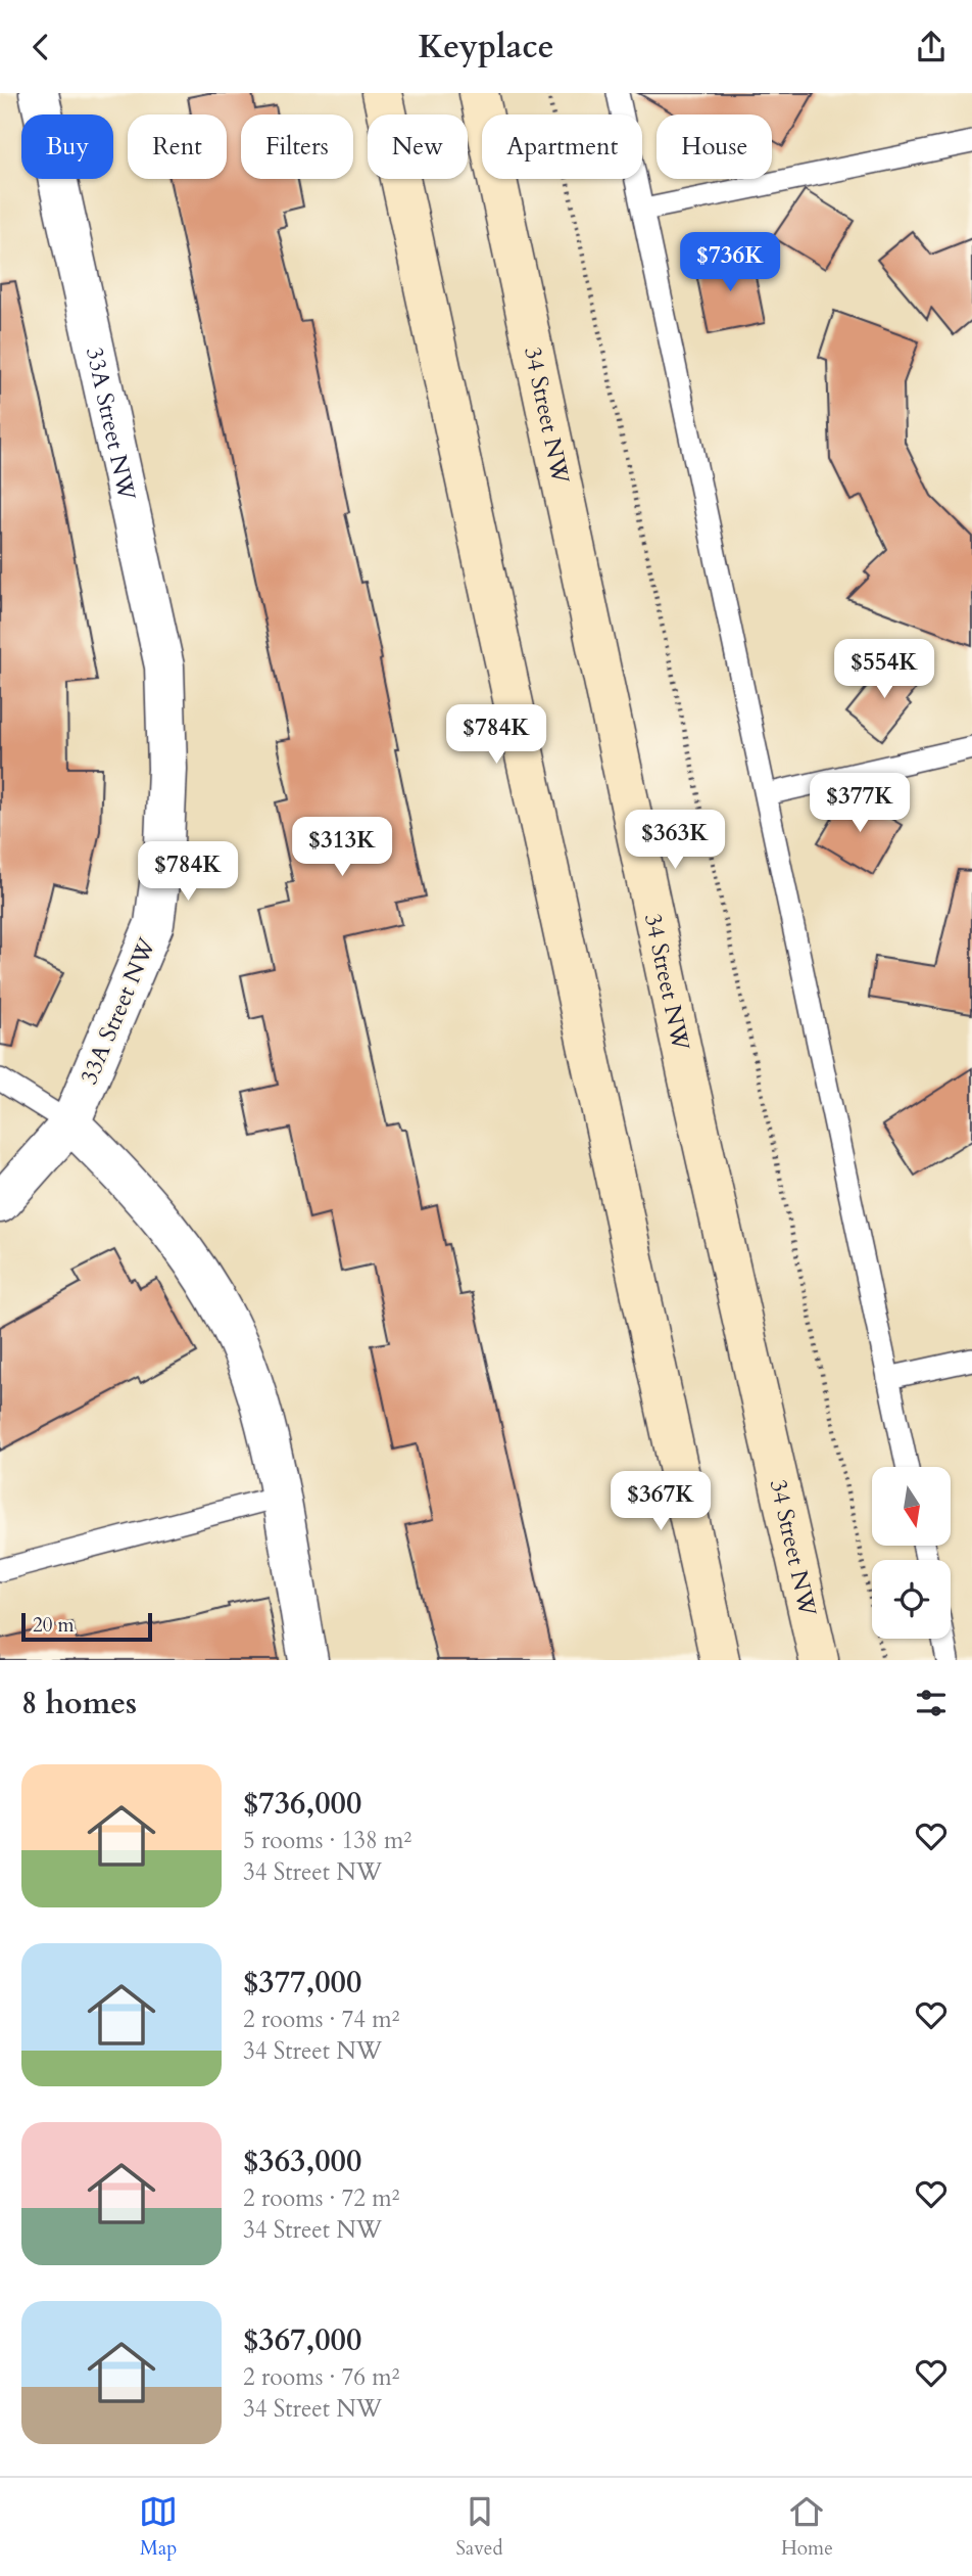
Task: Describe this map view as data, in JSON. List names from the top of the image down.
{
  "streets": {
    "main road": ["34 Street NW"],
    "street": ["33A Street NW"]
  },
  "scale_bar": "20 m",
  "north": "bottom",
  "page": {
    "header": "Keyplace",
    "chip": [
      "Buy",
      "Rent",
      "Filters",
      "New",
      "Apartment",
      "House"
    ],
    "price": [
      "$736K",
      "$554K",
      "$784K",
      "$377K",
      "$363K",
      "$313K",
      "$784K",
      "$367K"
    ],
    "scale": "20 m",
    "heading": "8 homes",
    "list": [
      {
        "name": "$736,000",
        "note": "5 rooms · 138 m² · 34 Street NW"
      },
      {
        "name": "$377,000",
        "note": "2 rooms · 74 m² · 34 Street NW"
      },
      {
        "name": "$363,000",
        "note": "2 rooms · 72 m² · 34 Street NW"
      },
      {
        "name": "$367,000",
        "note": "2 rooms · 76 m² · 34 Street NW"
      }
    ],
    "tabs": ["Map", "Saved", "Home"]
  }
}
